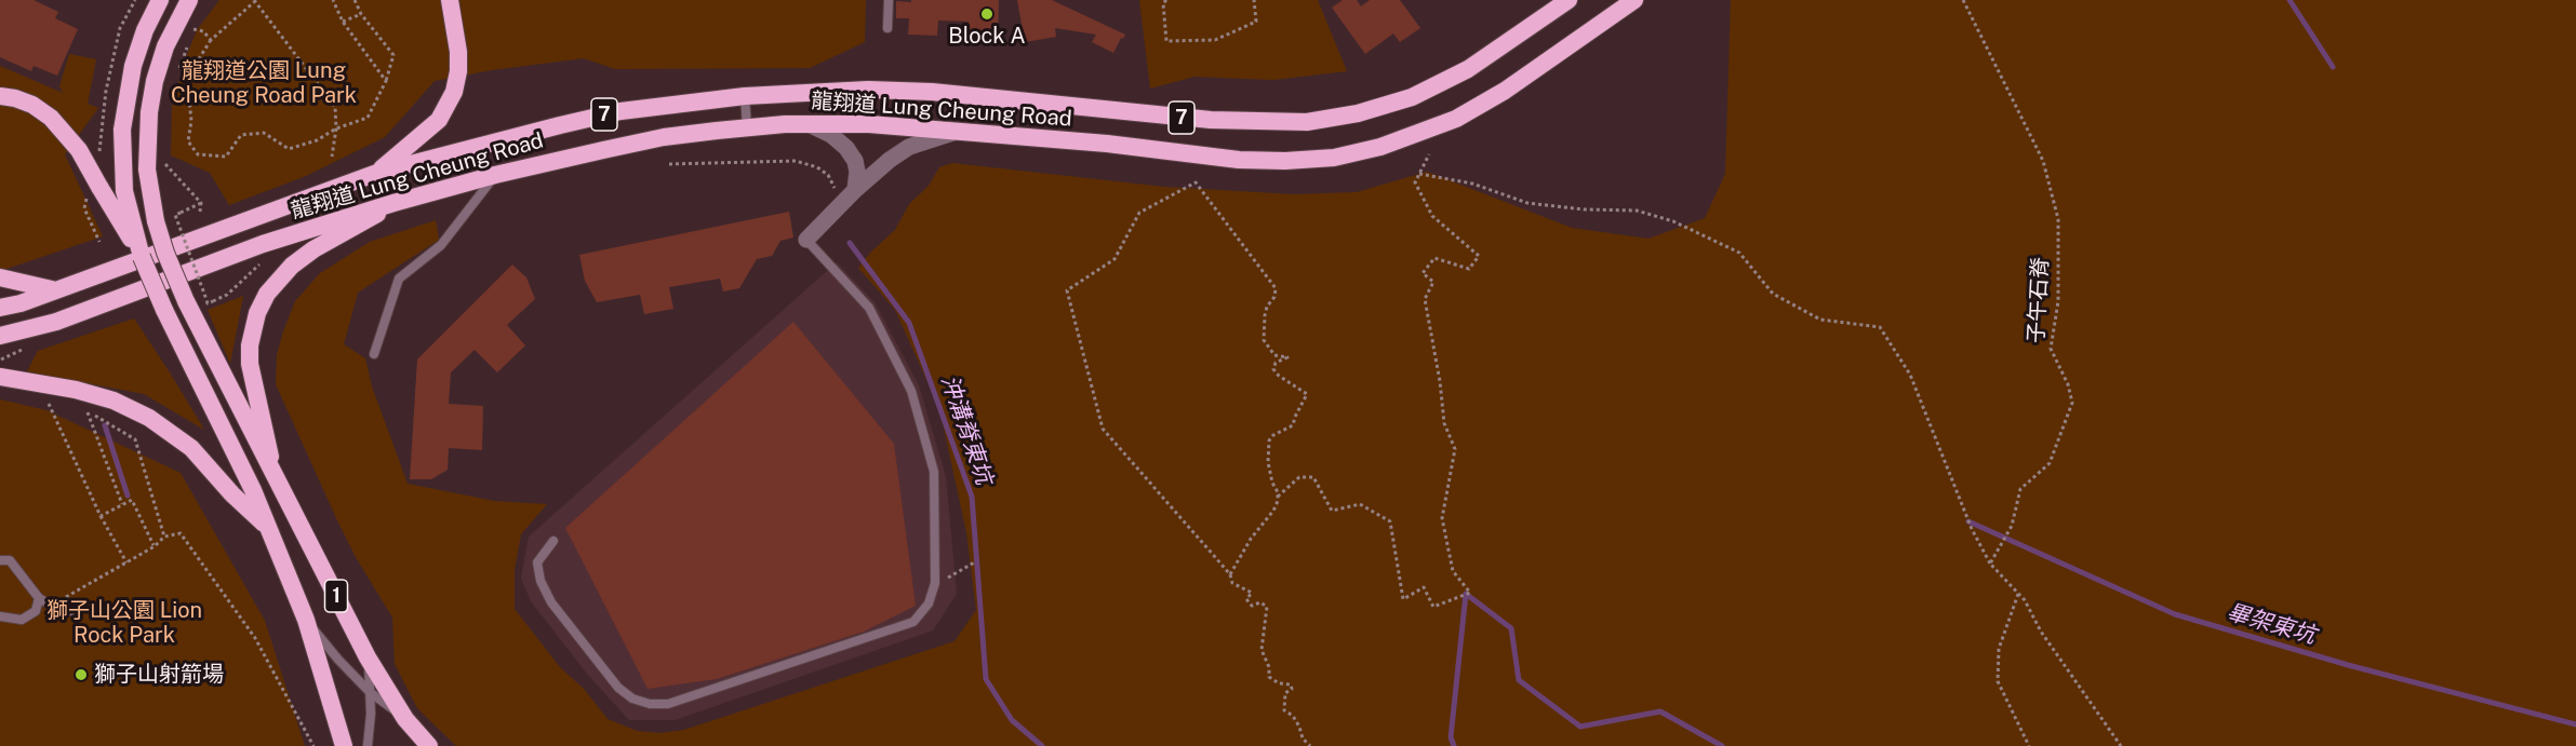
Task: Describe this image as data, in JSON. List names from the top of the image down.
{
  "streets": {
    "highway": ["龍翔道 Lung Cheung Road", "7", "1"],
    "path": ["子午石脊"]
  },
  "water": ["沖溝脊東坑", "畢架東坑"],
  "parks": ["龍翔道公園 Lung Cheung Road Park", "獅子山公園 Lion Rock Park"],
  "places": ["Block A", "獅子山射箭場"]
}
